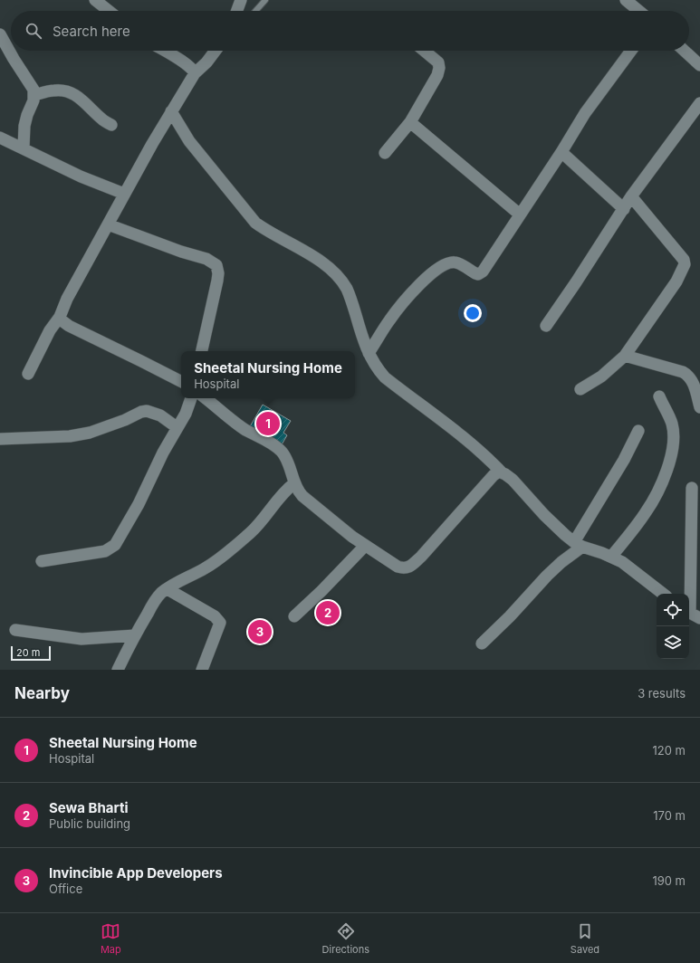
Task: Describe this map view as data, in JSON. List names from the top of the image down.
{
  "scale_bar": "20 m",
  "page": {
    "search": "Search here",
    "popup": ["Sheetal Nursing Home", "Hospital"],
    "pins": ["1", "2", "3"],
    "scale": "20 m",
    "heading": ["Nearby", "3 results"],
    "list": [
      {
        "mark": "1",
        "name": "Sheetal Nursing Home",
        "note": "Hospital",
        "value": "120 m"
      },
      {
        "mark": "2",
        "name": "Sewa Bharti",
        "note": "Public building",
        "value": "170 m"
      },
      {
        "mark": "3",
        "name": "Invincible App Developers",
        "note": "Office",
        "value": "190 m"
      }
    ],
    "nav": ["Map", "Directions", "Saved"]
  }
}
